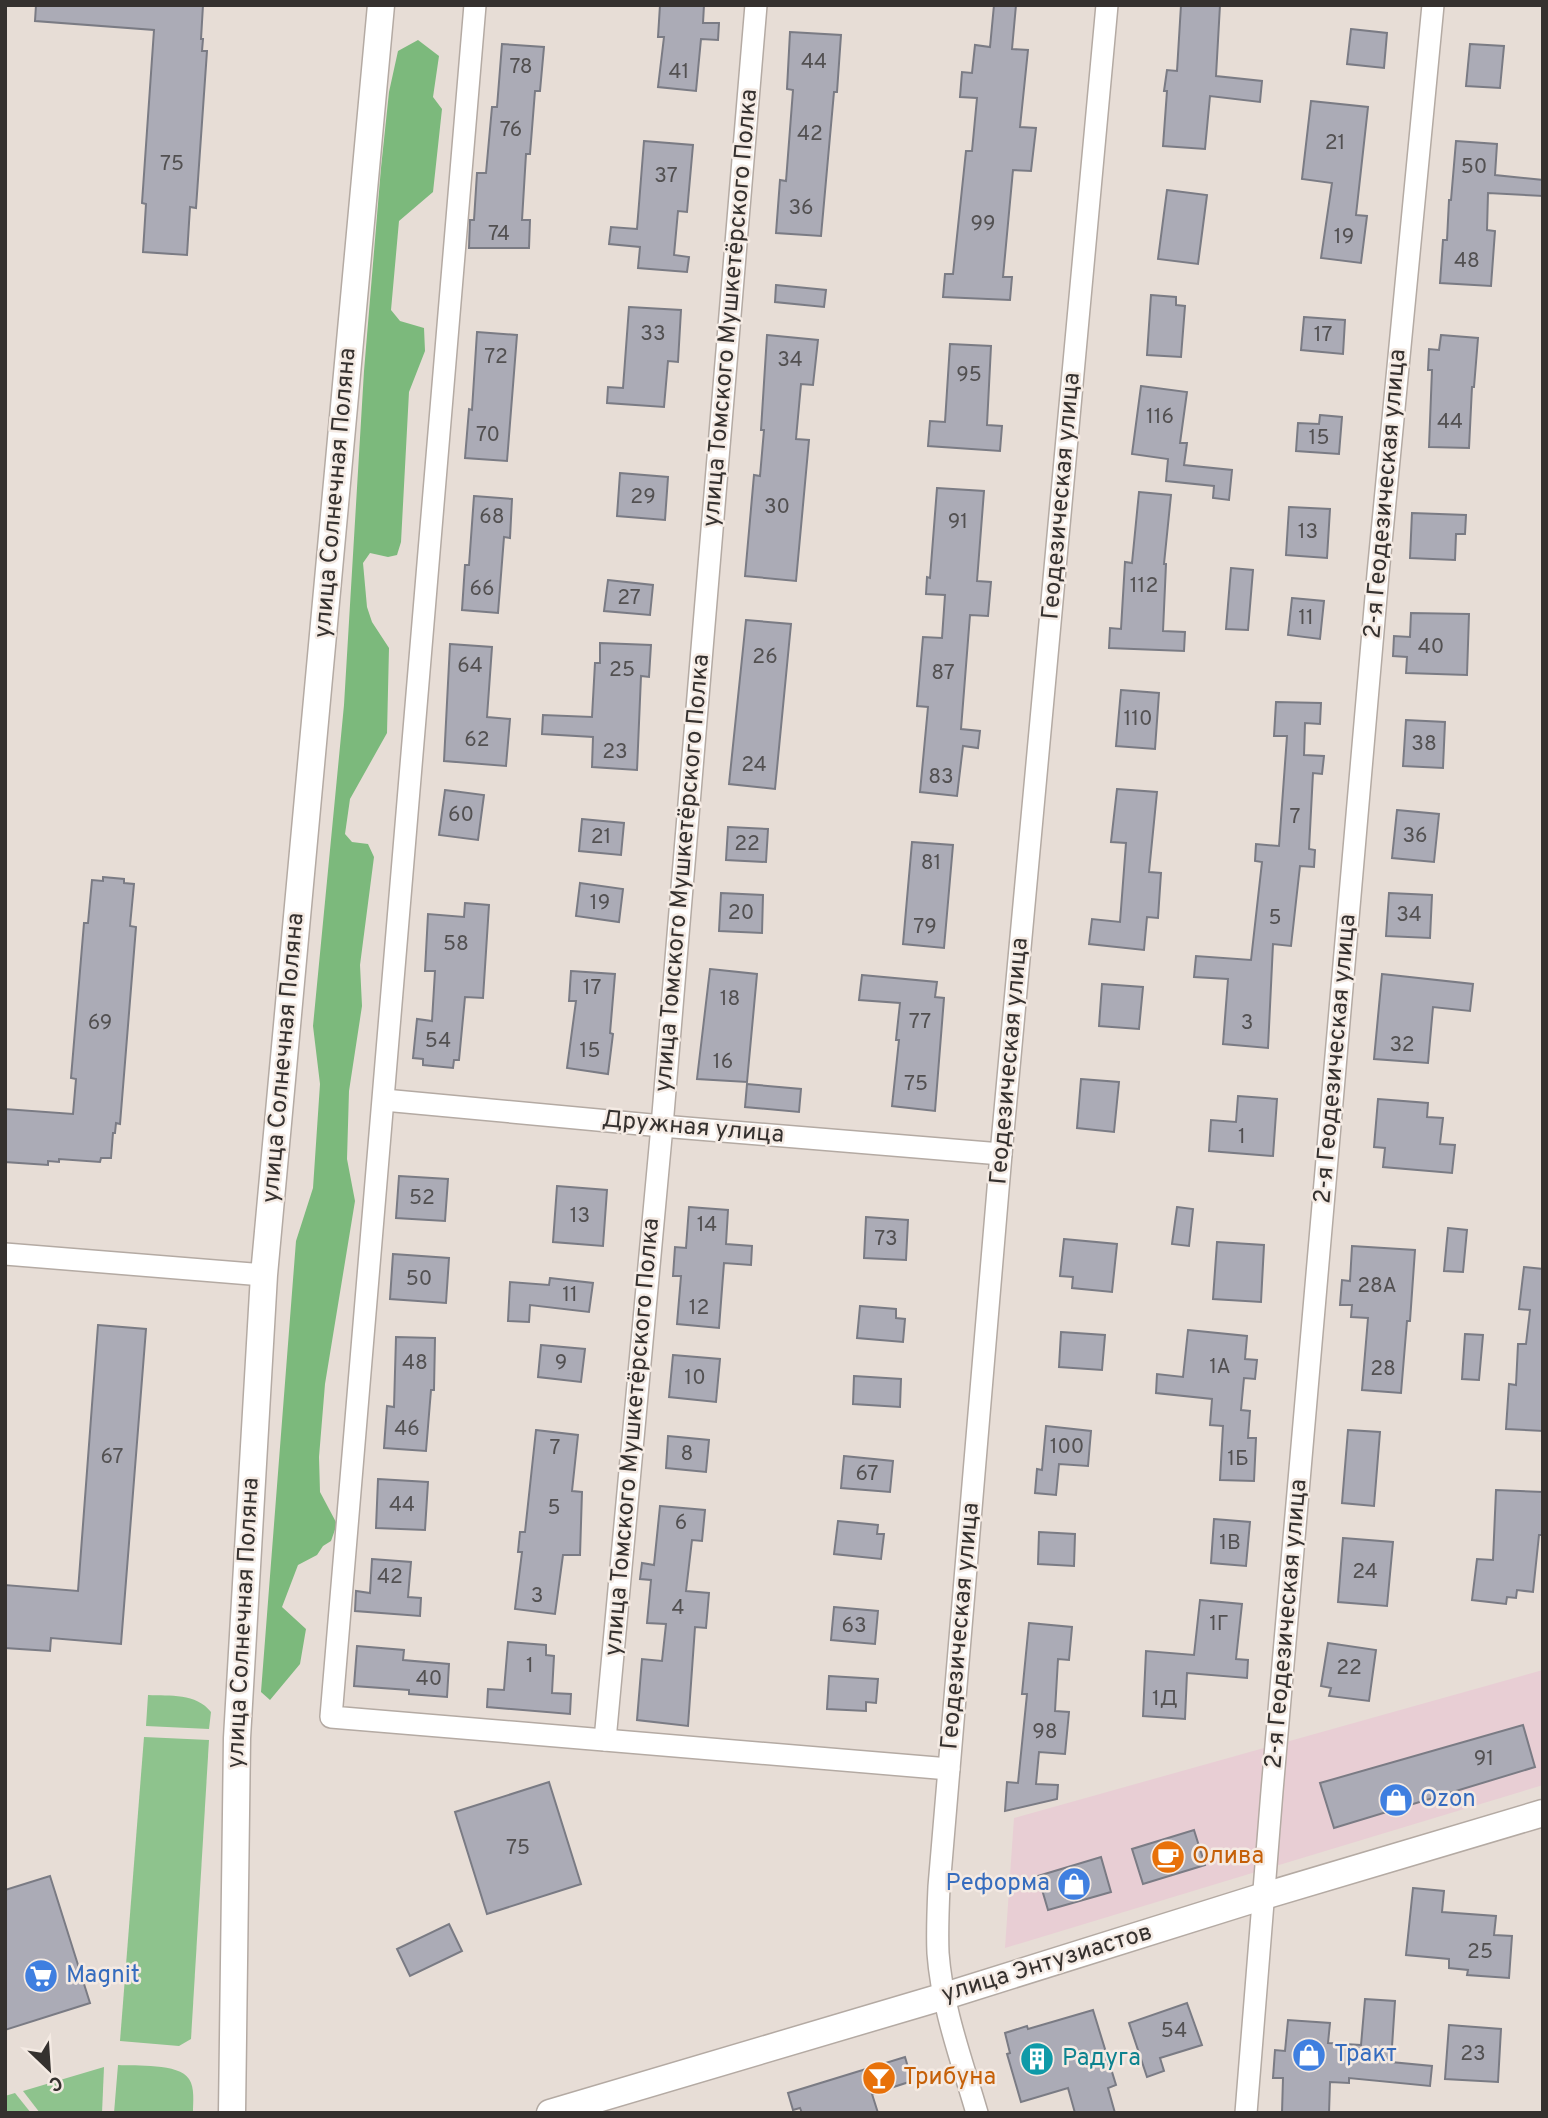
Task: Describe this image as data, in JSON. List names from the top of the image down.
{
  "streets": {
    "street": [
      "улица Томского Мушкетёрского Полка",
      "улица Солнечная Поляна",
      "2-я Геодезическая улица",
      "Геодезическая улица",
      "Дружная улица",
      "улица Энтузиастов"
    ]
  },
  "crossings": [
    ["улица Томского Мушкетёрского Полка", "Дружная улица"],
    ["2-я Геодезическая улица", "улица Энтузиастов"],
    ["Геодезическая улица", "Дружная улица"],
    ["Геодезическая улица", "улица Энтузиастов"]
  ],
  "places": {
    "shop": ["Ozon", "Реформа", "Тракт"],
    "cafe": ["Олива"],
    "supermarket": ["Magnit"],
    "building": ["Радуга"],
    "bar": ["Трибуна"]
  },
  "house_numbers": [
    "44",
    "78",
    "41",
    "76",
    "42",
    "21",
    "75",
    "50",
    "37",
    "36",
    "99",
    "74",
    "19",
    "48",
    "33",
    "17",
    "72",
    "34",
    "95",
    "116",
    "44",
    "70",
    "15",
    "29",
    "30",
    "68",
    "91",
    "13",
    "112",
    "66",
    "27",
    "11",
    "40",
    "26",
    "64",
    "25",
    "87",
    "110",
    "62",
    "38",
    "23",
    "24",
    "83",
    "60",
    "7",
    "36",
    "21",
    "22",
    "81",
    "19",
    "20",
    "34",
    "5",
    "79",
    "58",
    "17",
    "18",
    "77",
    "69",
    "3",
    "54",
    "32",
    "15",
    "16",
    "75",
    "1",
    "52",
    "13",
    "14",
    "73",
    "50",
    "28А",
    "11",
    "12",
    "48",
    "9",
    "1А",
    "28",
    "10",
    "46",
    "100",
    "7",
    "8",
    "67",
    "1Б",
    "67",
    "44",
    "5",
    "6",
    "1В",
    "24",
    "42",
    "3",
    "4",
    "1Г",
    "63",
    "1",
    "22",
    "40",
    "1Д",
    "98",
    "91",
    "75",
    "25",
    "54",
    "23"
  ],
  "north": "bottom right"
}
